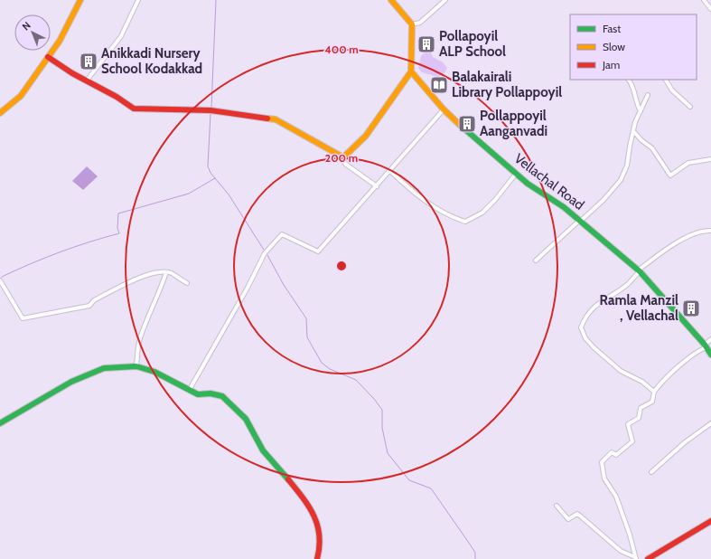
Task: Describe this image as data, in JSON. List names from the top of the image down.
{
  "streets": {
    "street": ["Vellachal Road"]
  },
  "places": {
    "building": [
      "Pollapoyil ALP School",
      "Anikkadi Nursery School Kodakkad",
      "Pollappoyil Aanganvadi",
      "Ramla Manzil , Vellachal"
    ],
    "library": ["Balakairali Library Pollappoyil"]
  },
  "legend": ["Fast", "Slow", "Jam"],
  "north": "top left",
  "rings": ["400 m", "200 m"]
}
